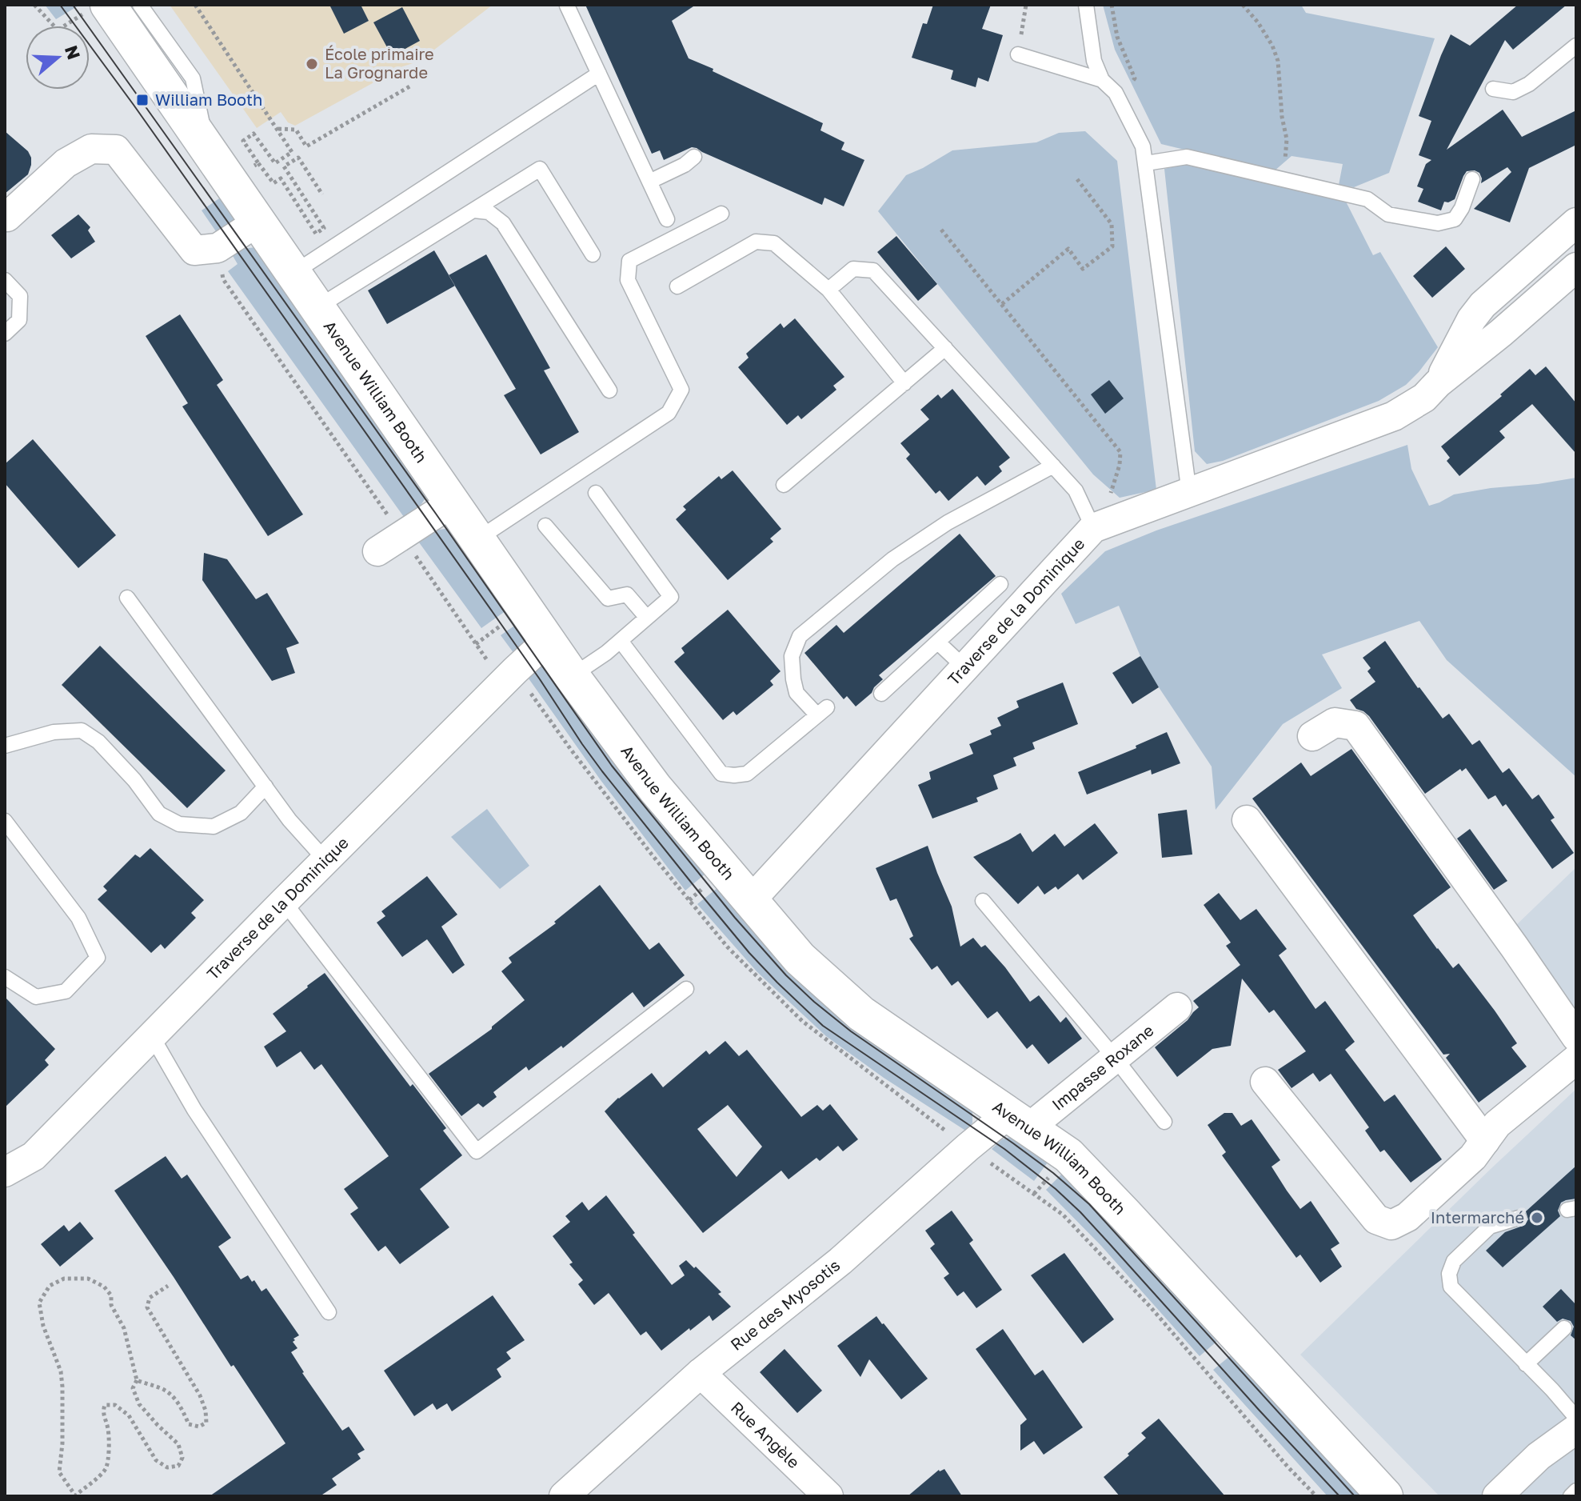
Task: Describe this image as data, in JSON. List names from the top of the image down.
{
  "streets": {
    "street": [
      "Avenue William Booth",
      "Traverse de la Dominique",
      "Impasse Roxane",
      "Rue des Myosotis",
      "Rue Angèle"
    ]
  },
  "crossings": [
    ["Avenue William Booth", "Traverse de la Dominique"],
    ["Avenue William Booth", "Impasse Roxane"],
    ["Avenue William Booth", "Rue des Myosotis"],
    ["Impasse Roxane", "Rue des Myosotis"],
    ["Rue des Myosotis", "Rue Angèle"]
  ],
  "places": {
    "other": ["École primaire La Grognarde", "Intermarché"],
    "transit": ["William Booth"]
  },
  "north": "right"
}
